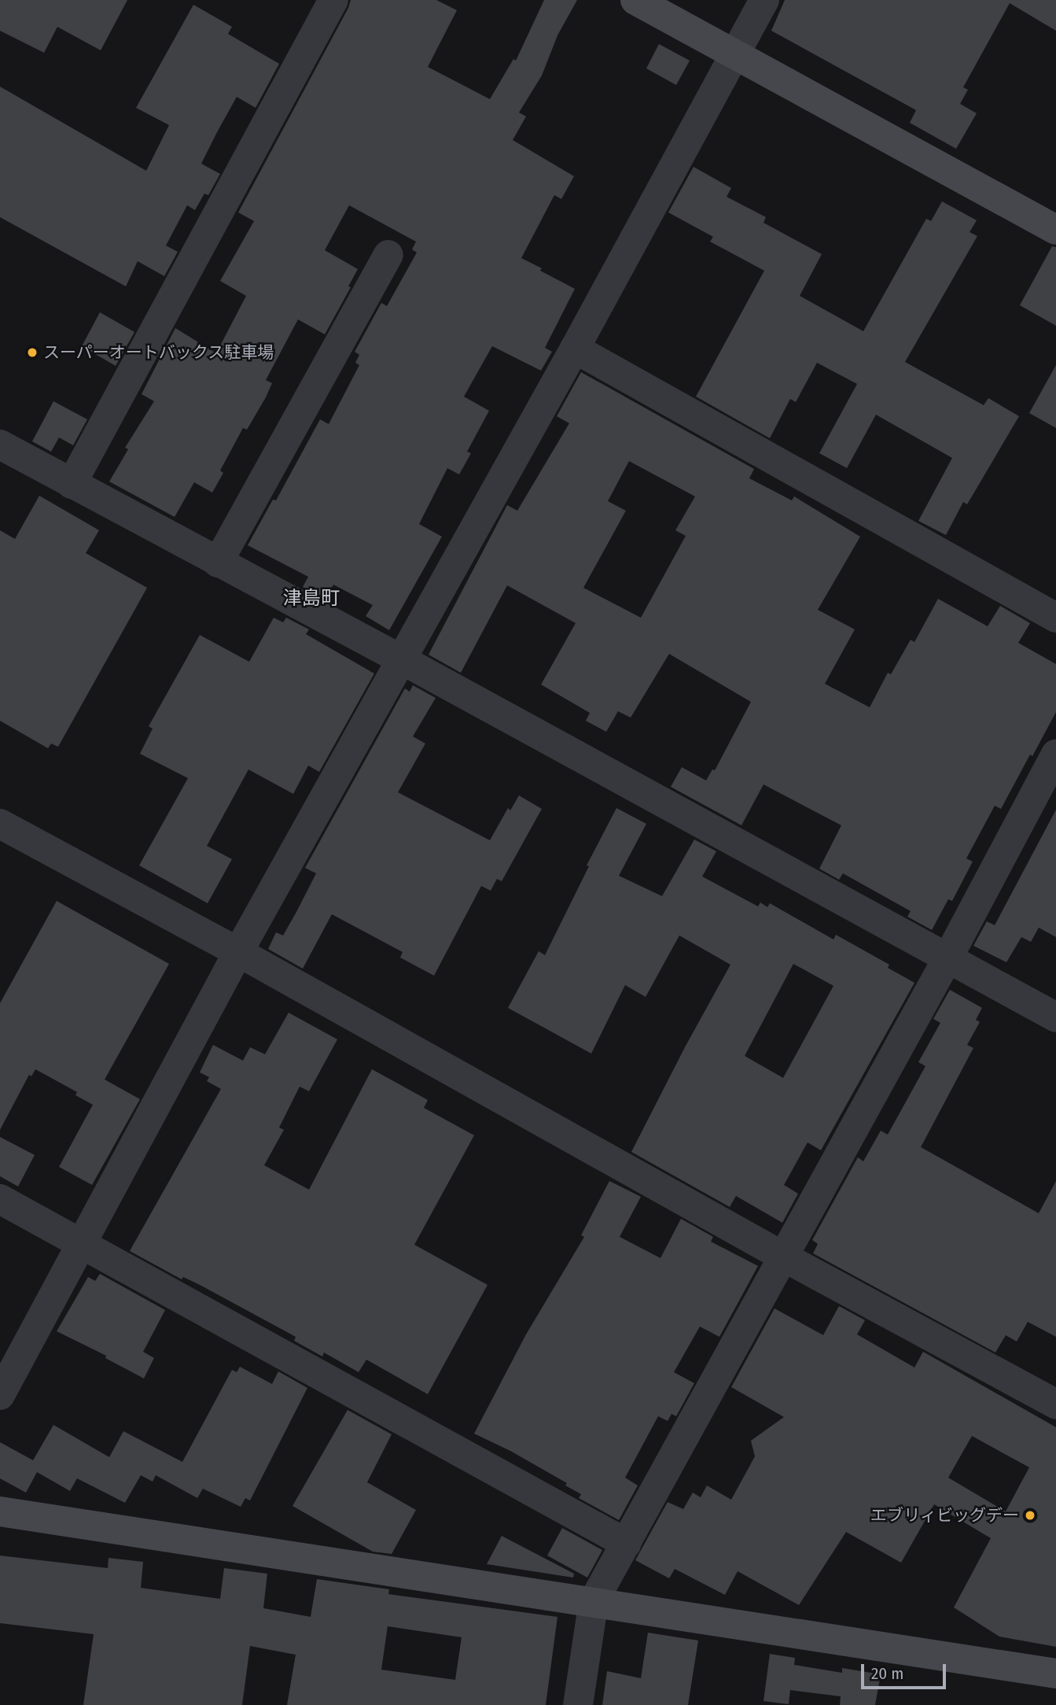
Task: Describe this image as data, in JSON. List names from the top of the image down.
{
  "districts": ["津島町"],
  "places": ["スーパーオートバックス駐車場", "エブリィビッグデー"],
  "scale_bar": "20 m"
}
